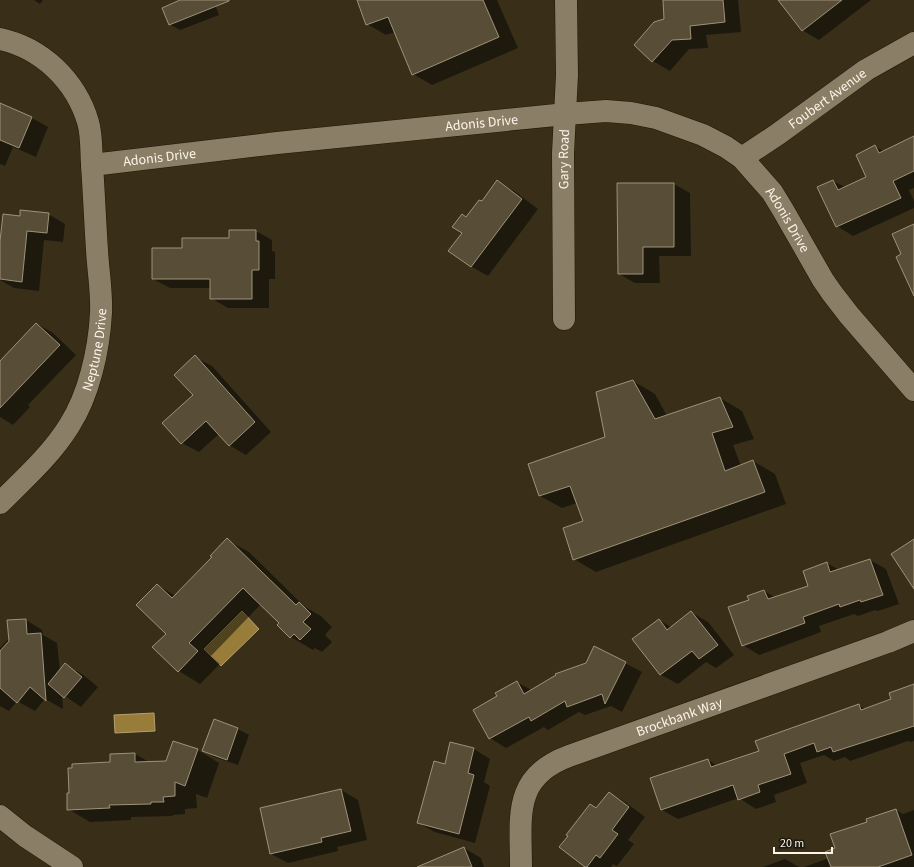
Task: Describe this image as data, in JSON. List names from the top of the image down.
{
  "streets": {
    "street": [
      "Foubert Avenue",
      "Adonis Drive",
      "Gary Road",
      "Neptune Drive",
      "Brockbank Way"
    ]
  },
  "crossings": [
    ["Foubert Avenue", "Adonis Drive"],
    ["Adonis Drive", "Gary Road"],
    ["Adonis Drive", "Neptune Drive"]
  ],
  "scale_bar": "20 m"
}
